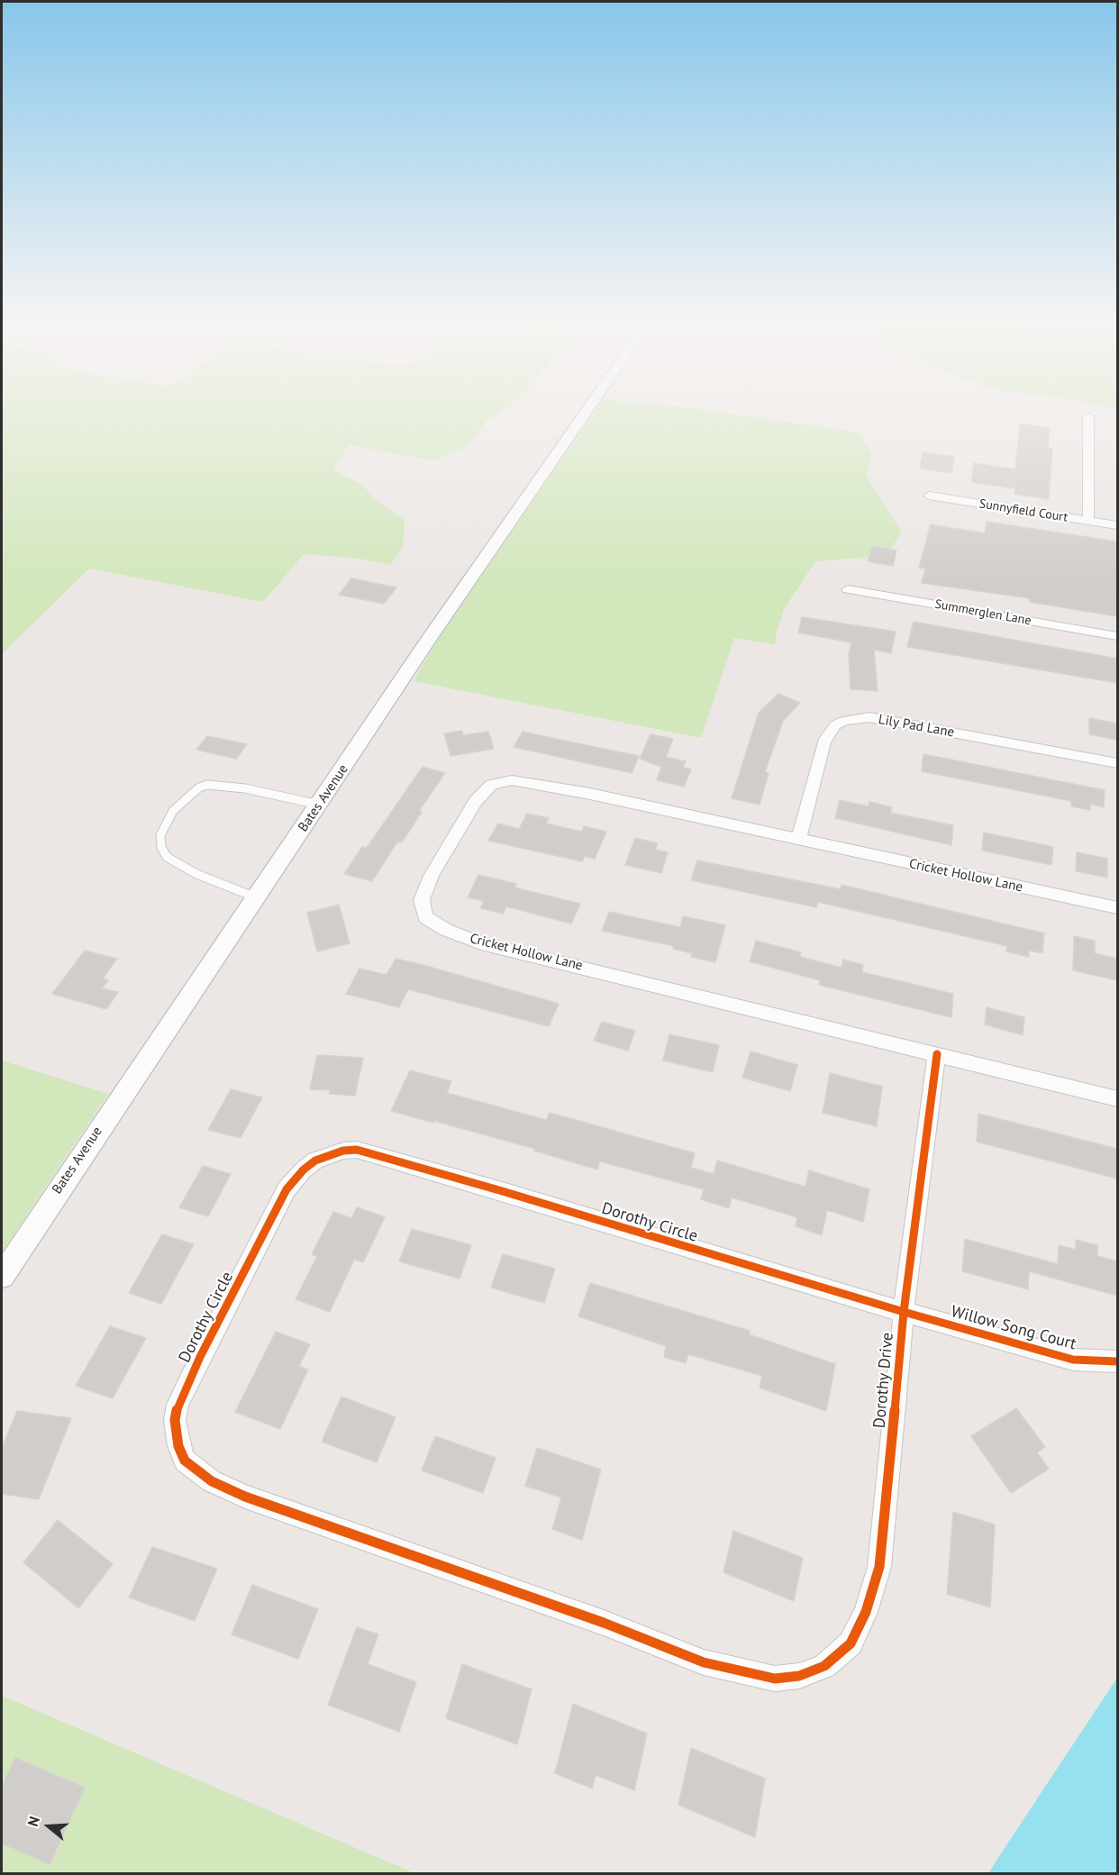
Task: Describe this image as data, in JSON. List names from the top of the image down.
{
  "streets": {
    "street": [
      "Sunnyfield Court",
      "Summerglen Lane",
      "Lily Pad Lane",
      "Bates Avenue",
      "Cricket Hollow Lane",
      "Dorothy Circle",
      "Willow Song Court",
      "Dorothy Drive"
    ]
  },
  "crossings": [
    ["Lily Pad Lane", "Cricket Hollow Lane"],
    ["Cricket Hollow Lane", "Dorothy Drive"],
    ["Dorothy Circle", "Willow Song Court"],
    ["Dorothy Circle", "Dorothy Drive"],
    ["Willow Song Court", "Dorothy Drive"]
  ],
  "north": "left"
}
